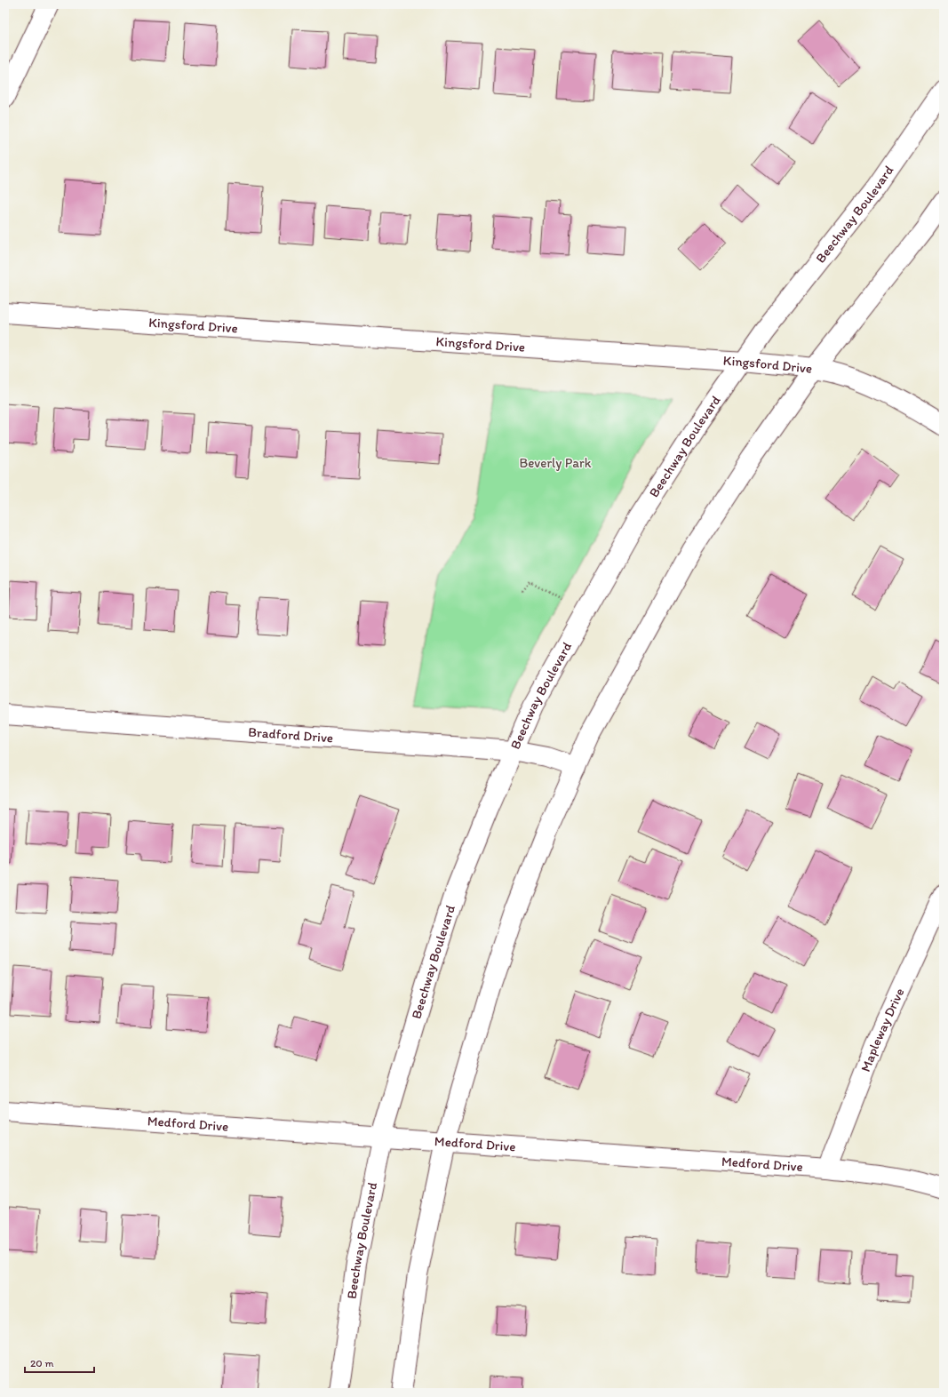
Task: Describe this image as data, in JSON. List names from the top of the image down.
{
  "streets": {
    "street": [
      "Beechway Boulevard",
      "Kingsford Drive",
      "Bradford Drive",
      "Mapleway Drive",
      "Medford Drive"
    ]
  },
  "crossings": [
    ["Beechway Boulevard", "Kingsford Drive"],
    ["Beechway Boulevard", "Bradford Drive"],
    ["Beechway Boulevard", "Medford Drive"],
    ["Mapleway Drive", "Medford Drive"]
  ],
  "parks": ["Beverly Park"],
  "scale_bar": "20 m"
}
